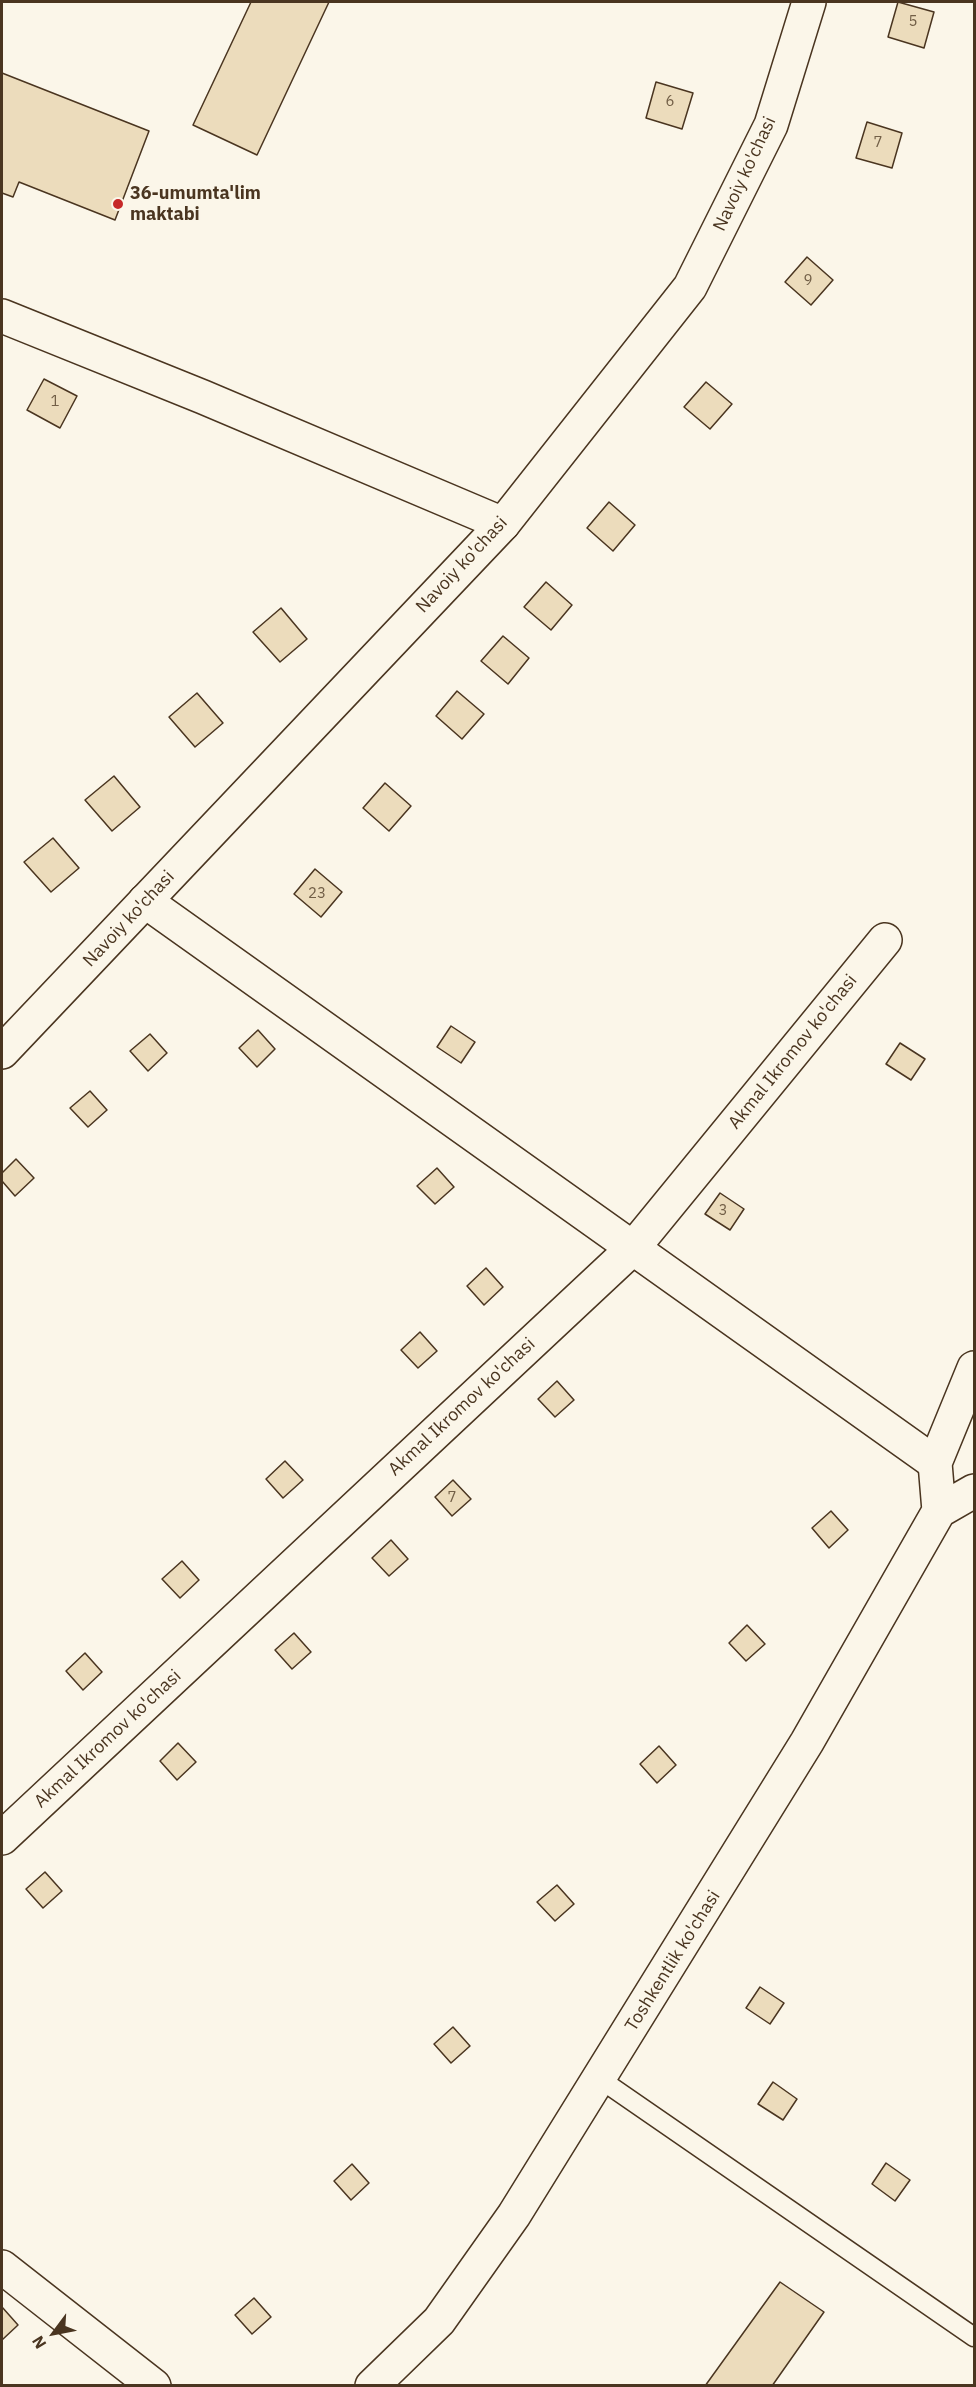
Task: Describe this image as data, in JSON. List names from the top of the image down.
{
  "streets": {
    "street": ["Navoiy ko'chasi", "Akmal Ikromov ko'chasi", "Toshkentlik ko'chasi"]
  },
  "places": ["36-umumta'lim maktabi"],
  "house_numbers": [
    "5",
    "6",
    "7",
    "9",
    "1",
    "23",
    "3",
    "7"
  ],
  "north": "bottom left"
}
